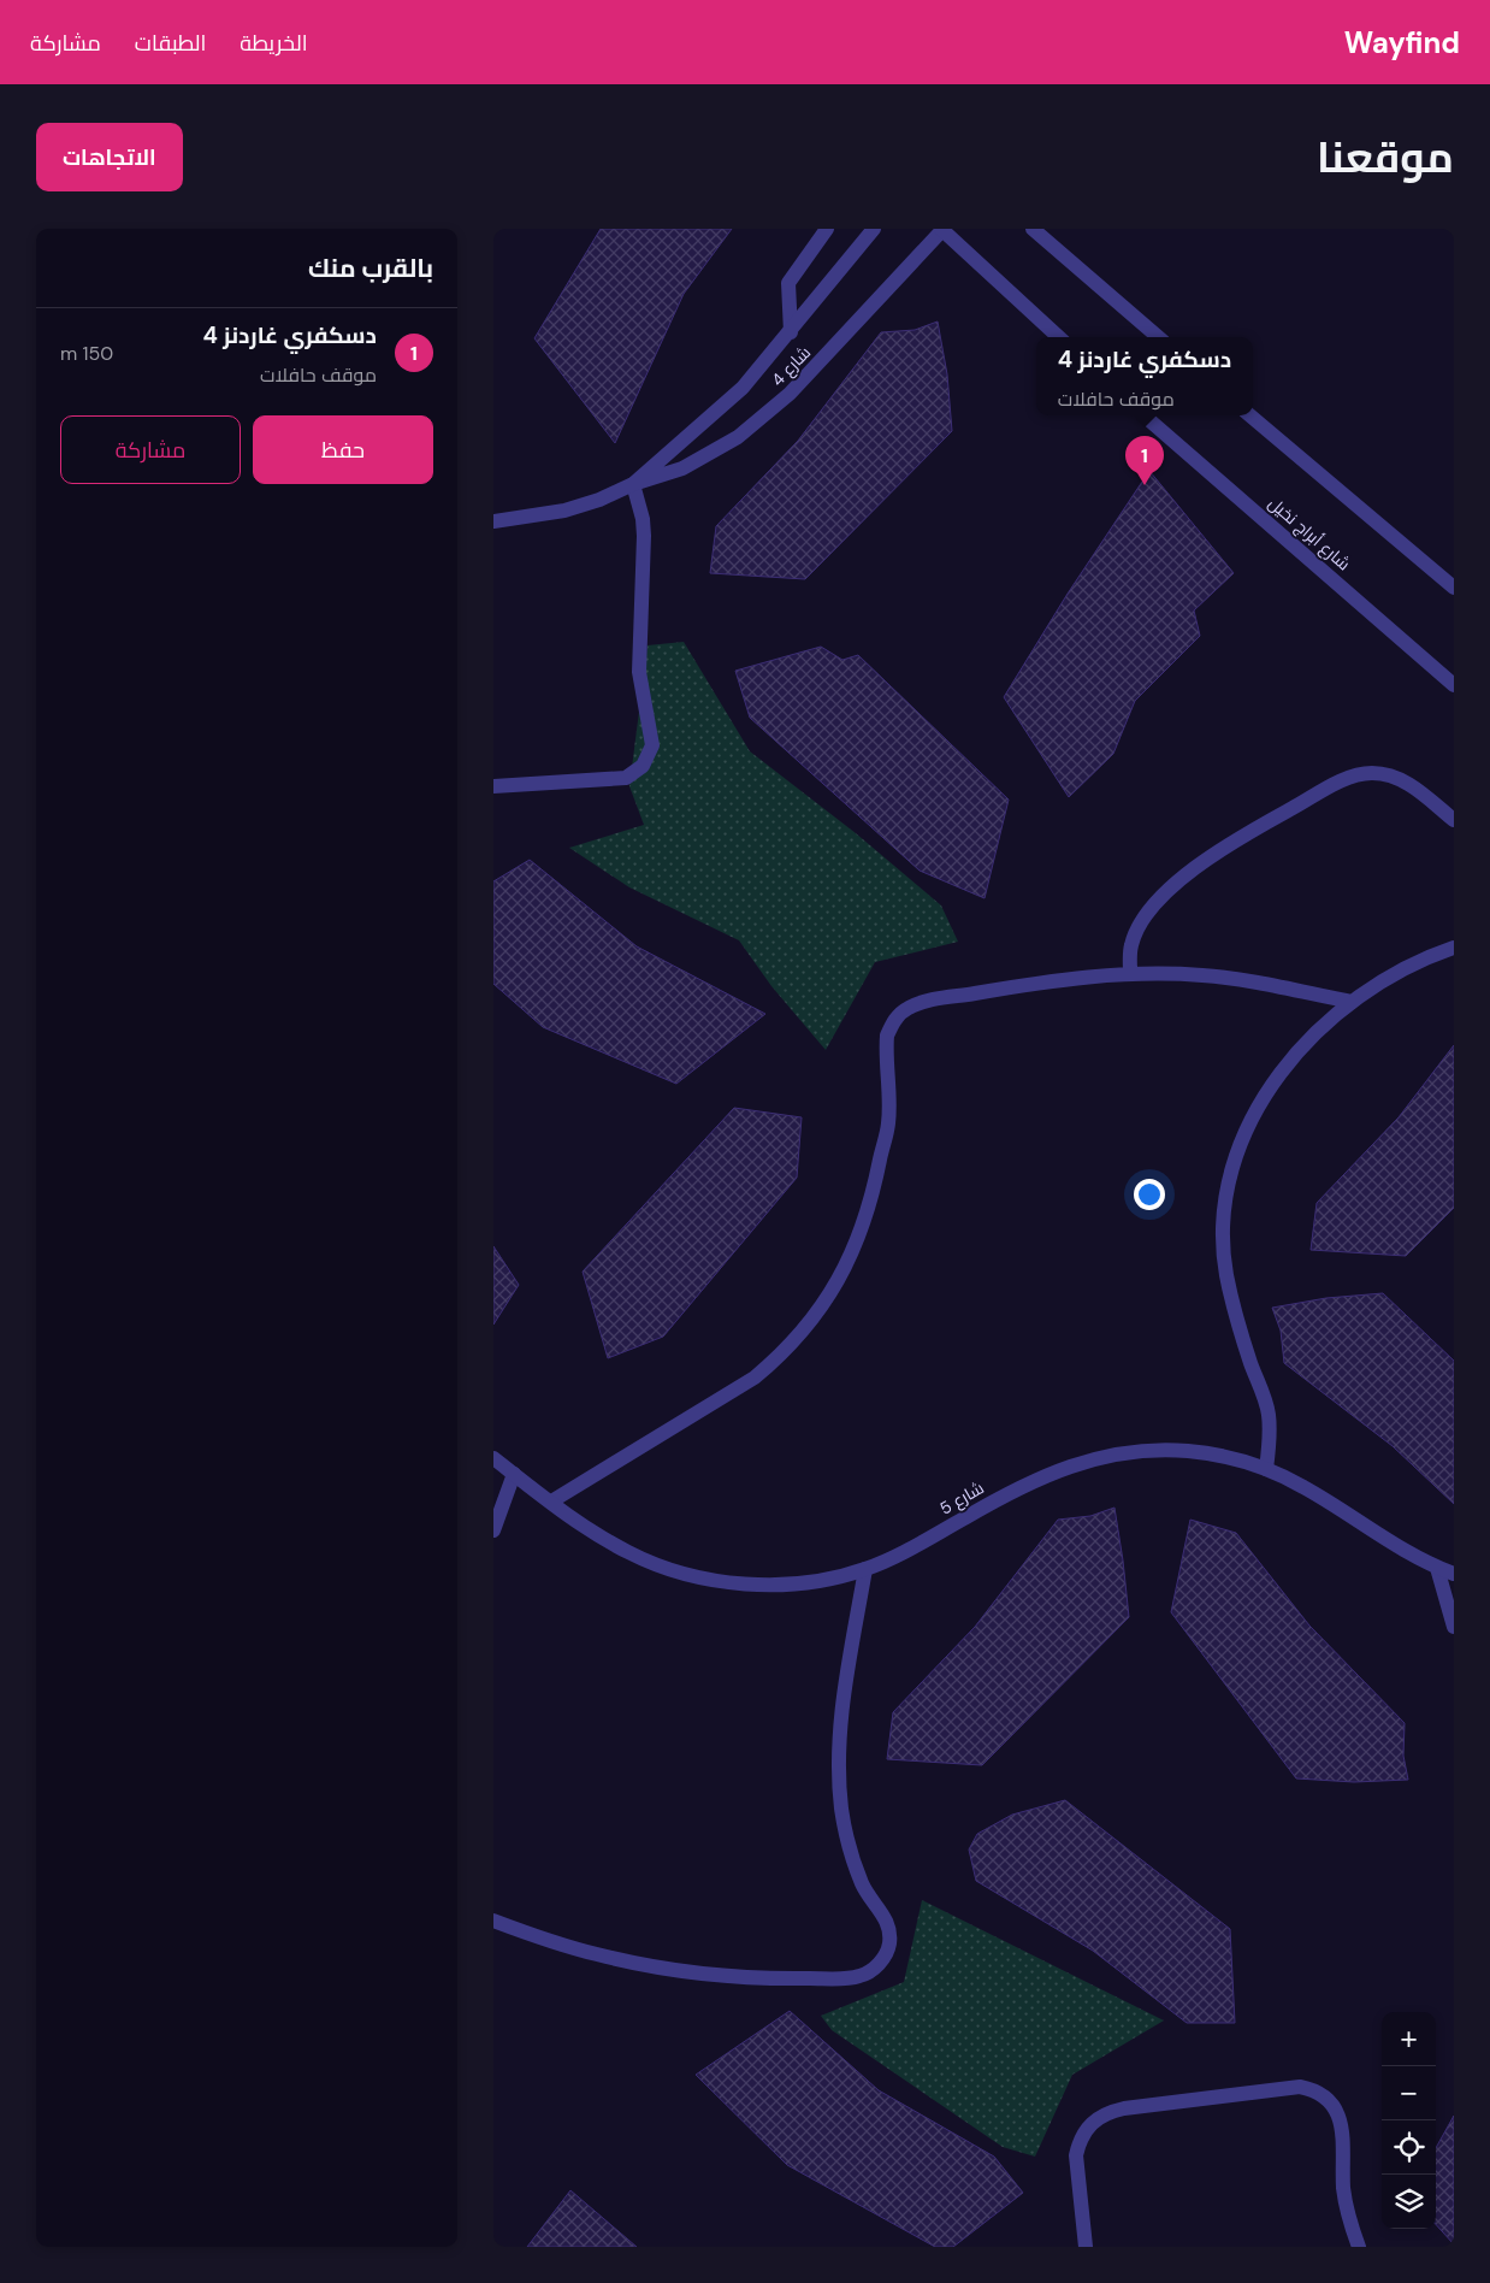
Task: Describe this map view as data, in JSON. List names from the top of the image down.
{
  "streets": {
    "street": ["شارع 4", "شارع أبراج نخيل", "شارع 5"]
  },
  "page": {
    "header": "Wayfind",
    "nav": ["الخريطة", "الطبقات", "مشاركة"],
    "title": "موقعنا",
    "buttons": [
      "الاتجاهات",
      ["حفظ", "مشاركة"]
    ],
    "heading": "بالقرب منك",
    "list": [
      {
        "mark": "1",
        "name": "دسكفري غاردنز 4",
        "note": "موقف حافلات",
        "value": "150 m"
      }
    ],
    "popup": ["دسكفري غاردنز 4", "موقف حافلات"],
    "pins": "1",
    "map_buttons": ["+", "−"]
  }
}
